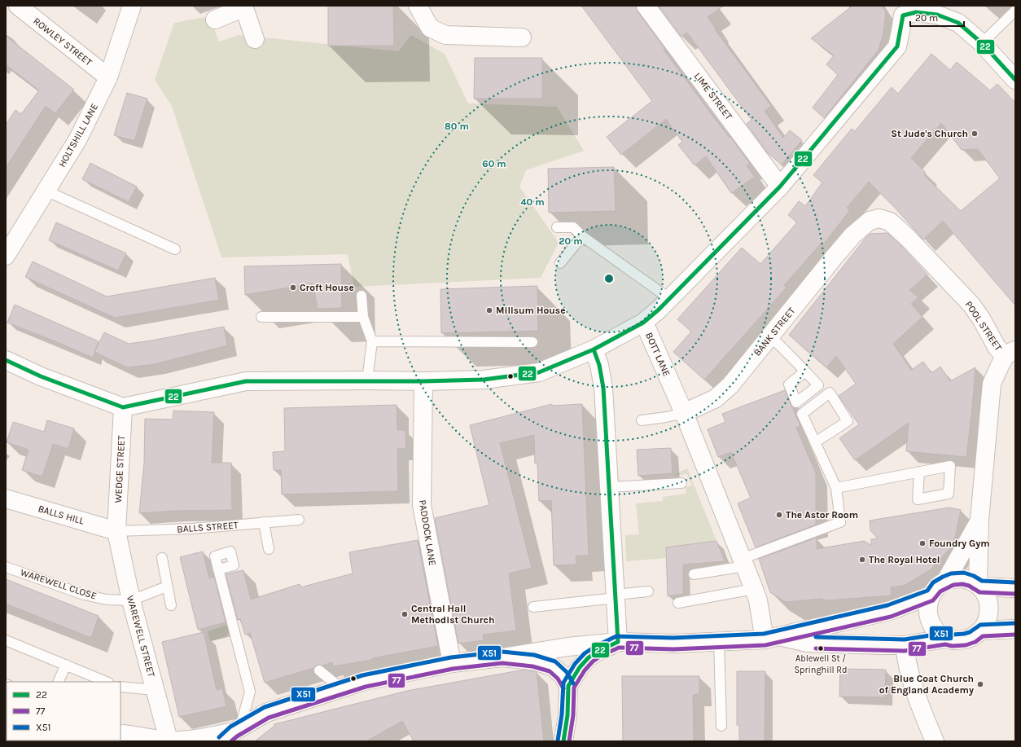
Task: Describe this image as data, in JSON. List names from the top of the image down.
{
  "streets": {
    "street": [
      "ROWLEY STREET",
      "LIME STREET",
      "HOLTSHILL LANE",
      "POOL STREET",
      "BANK STREET",
      "BOTT LANE",
      "WEDGE STREET",
      "BALLS HILL",
      "PADDOCK LANE",
      "WAREWELL STREET"
    ],
    "lane": ["BALLS STREET", "WAREWELL CLOSE"]
  },
  "crossings": [
    ["ROWLEY STREET", "HOLTSHILL LANE"],
    ["LIME STREET", "BOTT LANE"],
    ["POOL STREET", "BANK STREET"],
    ["BANK STREET", "BOTT LANE"],
    ["WEDGE STREET", "BALLS HILL"],
    ["WEDGE STREET", "BALLS STREET"],
    ["WEDGE STREET", "WAREWELL STREET"],
    ["BALLS HILL", "BALLS STREET"],
    ["BALLS HILL", "WAREWELL STREET"],
    ["BALLS STREET", "WAREWELL STREET"],
    ["WAREWELL CLOSE", "WAREWELL STREET"]
  ],
  "places": [
    "St Jude's Church",
    "Croft House",
    "Millsum House",
    "The Astor Room",
    "Foundry Gym",
    "The Royal Hotel",
    "Central Hall Methodist Church",
    "Ablewell St / Springhill Rd",
    "Blue Coat Church of England Academy"
  ],
  "lines": ["transit line 22", "transit line X51", "transit line 77"],
  "legend": ["22", "77", "X51"],
  "scale_bar": "20 m",
  "rings": [
    "80 m",
    "60 m",
    "40 m",
    "20 m"
  ]
}
